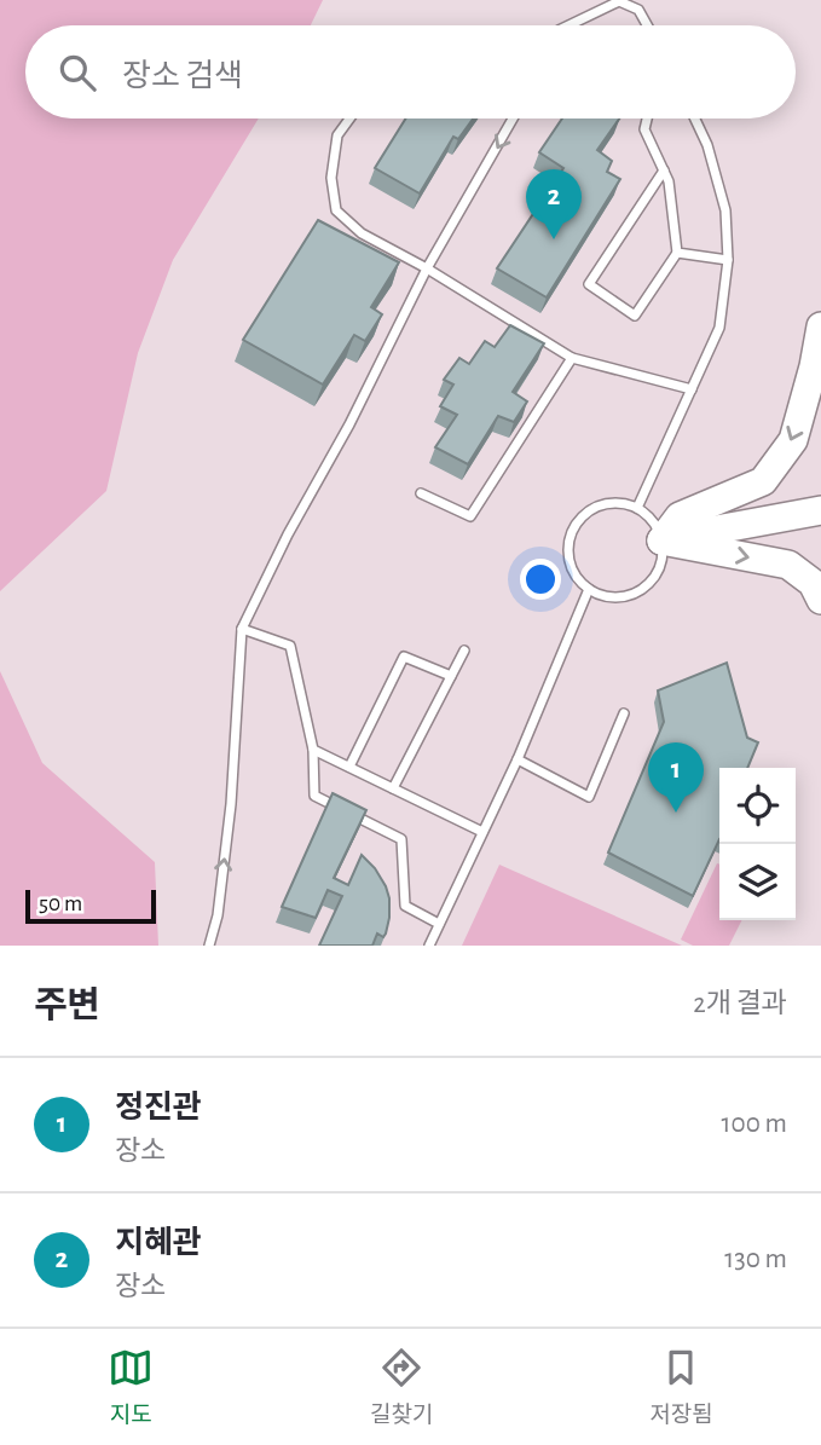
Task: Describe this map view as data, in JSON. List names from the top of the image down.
{
  "scale_bar": "50 m",
  "page": {
    "search": "장소 검색",
    "pins": ["2", "1"],
    "scale": "50 m",
    "heading": ["주변", "2개 결과"],
    "list": [
      {
        "mark": "1",
        "name": "정진관",
        "note": "장소",
        "value": "100 m"
      },
      {
        "mark": "2",
        "name": "지혜관",
        "note": "장소",
        "value": "130 m"
      }
    ],
    "nav": ["지도", "길찾기", "저장됨"]
  }
}
